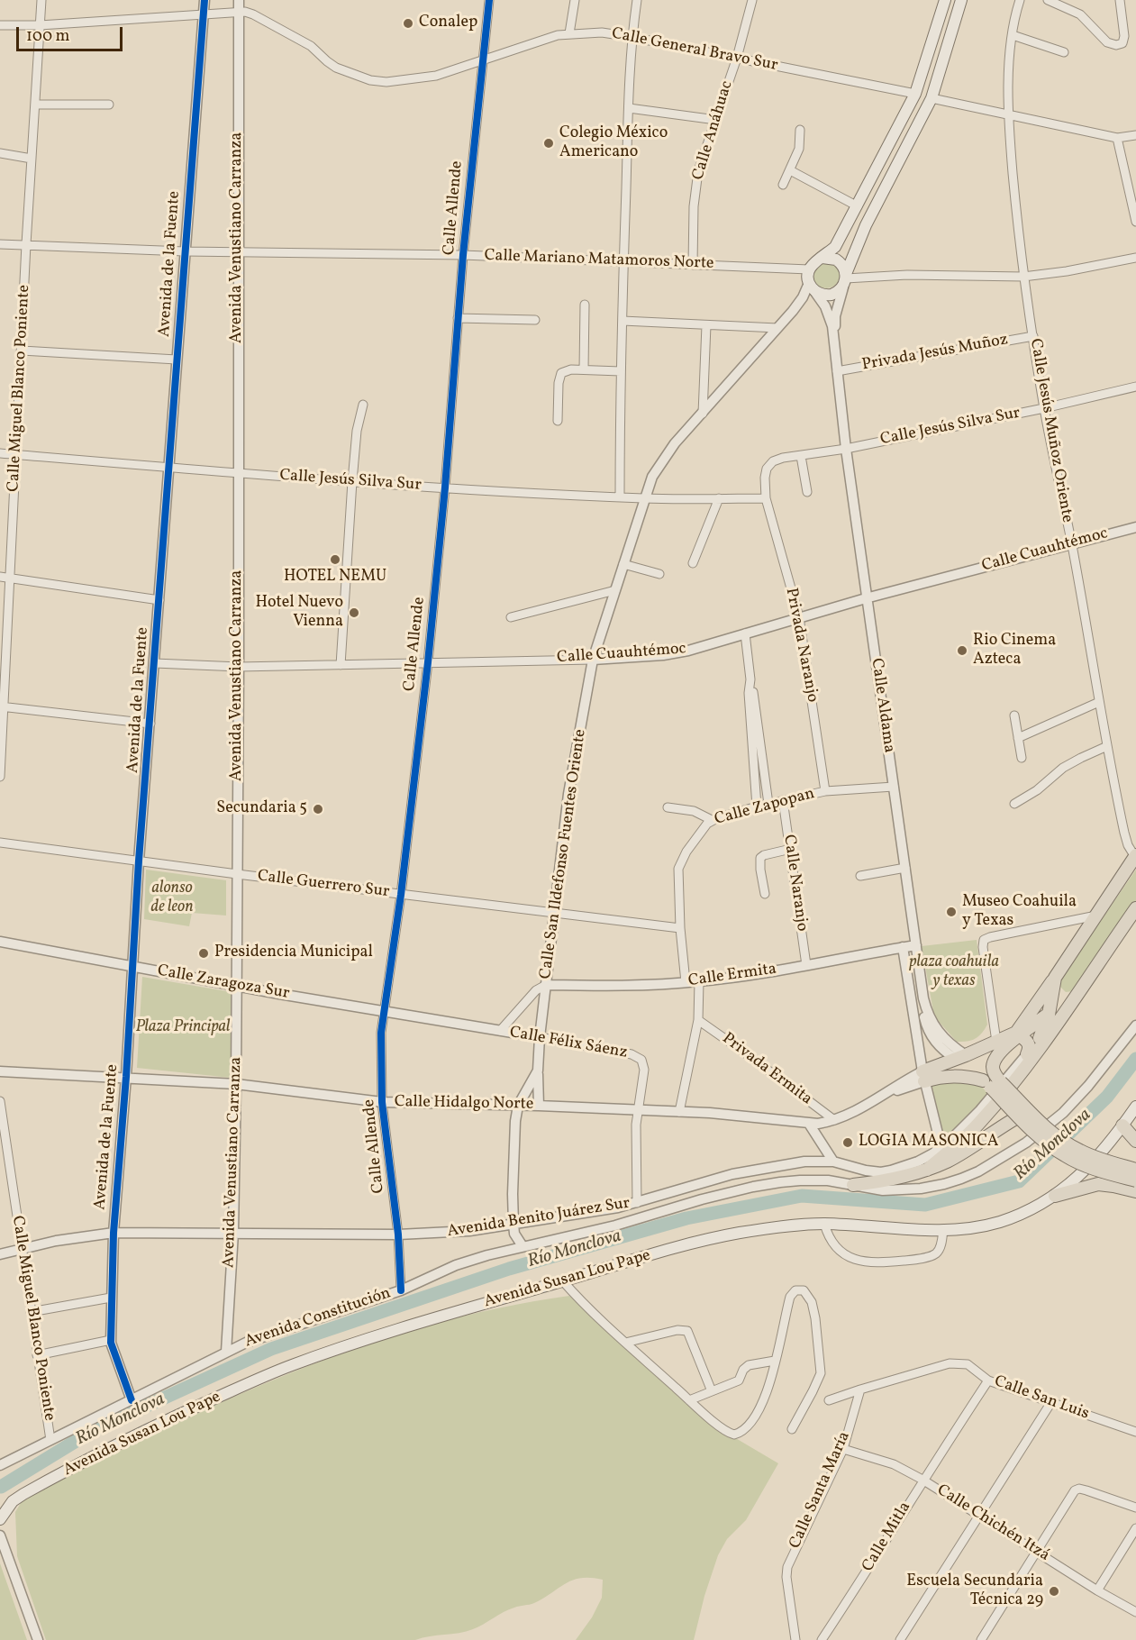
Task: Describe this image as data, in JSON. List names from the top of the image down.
{
  "streets": {
    "main road": ["Avenida Susan Lou Pape"],
    "street": [
      "Calle General Bravo Sur",
      "Calle Anáhuac",
      "Calle Allende",
      "Avenida Venustiano Carranza",
      "Calle Mariano Matamoros Norte",
      "Avenida de la Fuente",
      "Privada Jesús Muñoz",
      "Calle Miguel Blanco Poniente",
      "Calle Jesús Silva Sur",
      "Calle Jesús Muñoz Oriente",
      "Calle Cuauhtémoc",
      "Privada Naranjo",
      "Calle Aldama",
      "Calle Zapopan",
      "Calle San Ildefonso Fuentes Oriente",
      "Calle Naranjo",
      "Calle Guerrero Sur",
      "Calle Ermita",
      "Calle Zaragoza Sur",
      "Calle Félix Sáenz",
      "Privada Ermita",
      "Calle Hidalgo Norte",
      "Avenida Benito Juárez Sur",
      "Avenida Constitución",
      "Calle San Luis",
      "Calle Santa María",
      "Calle Chichén Itzá",
      "Calle Mitla"
    ]
  },
  "crossings": [
    ["Calle General Bravo Sur", "Calle Anáhuac"],
    ["Calle General Bravo Sur", "Calle Allende"],
    ["Calle General Bravo Sur", "Avenida Venustiano Carranza"],
    ["Calle Anáhuac", "Calle Mariano Matamoros Norte"],
    ["Calle Allende", "Calle Mariano Matamoros Norte"],
    ["Calle Allende", "Calle Jesús Silva Sur"],
    ["Calle Allende", "Calle Cuauhtémoc"],
    ["Calle Allende", "Calle Guerrero Sur"],
    ["Calle Allende", "Calle Zaragoza Sur"],
    ["Calle Allende", "Calle Félix Sáenz"],
    ["Calle Allende", "Calle Hidalgo Norte"],
    ["Calle Allende", "Avenida Benito Juárez Sur"],
    ["Calle Allende", "Avenida Constitución"],
    ["Avenida Venustiano Carranza", "Calle Mariano Matamoros Norte"],
    ["Avenida Venustiano Carranza", "Calle Jesús Silva Sur"],
    ["Avenida Venustiano Carranza", "Calle Cuauhtémoc"],
    ["Avenida Venustiano Carranza", "Calle Guerrero Sur"],
    ["Avenida Venustiano Carranza", "Calle Zaragoza Sur"],
    ["Avenida Venustiano Carranza", "Calle Hidalgo Norte"],
    ["Avenida Venustiano Carranza", "Avenida Benito Juárez Sur"],
    ["Avenida Venustiano Carranza", "Avenida Constitución"],
    ["Calle Mariano Matamoros Norte", "Avenida de la Fuente"],
    ["Calle Mariano Matamoros Norte", "Calle Miguel Blanco Poniente"],
    ["Calle Mariano Matamoros Norte", "Calle Aldama"],
    ["Calle Mariano Matamoros Norte", "Calle San Ildefonso Fuentes Oriente"],
    ["Avenida de la Fuente", "Calle Jesús Silva Sur"],
    ["Avenida de la Fuente", "Calle Cuauhtémoc"],
    ["Avenida de la Fuente", "Calle Guerrero Sur"],
    ["Avenida de la Fuente", "Calle Zaragoza Sur"],
    ["Avenida de la Fuente", "Calle Hidalgo Norte"],
    ["Avenida de la Fuente", "Avenida Benito Juárez Sur"],
    ["Avenida de la Fuente", "Avenida Constitución"],
    ["Privada Jesús Muñoz", "Calle Jesús Muñoz Oriente"],
    ["Privada Jesús Muñoz", "Calle Aldama"],
    ["Calle Miguel Blanco Poniente", "Calle Jesús Silva Sur"],
    ["Calle Miguel Blanco Poniente", "Avenida Benito Juárez Sur"],
    ["Calle Miguel Blanco Poniente", "Avenida Constitución"],
    ["Calle Jesús Silva Sur", "Calle Jesús Muñoz Oriente"],
    ["Calle Jesús Silva Sur", "Privada Naranjo"],
    ["Calle Jesús Silva Sur", "Calle Aldama"],
    ["Calle Jesús Silva Sur", "Calle San Ildefonso Fuentes Oriente"],
    ["Calle Jesús Muñoz Oriente", "Calle Cuauhtémoc"],
    ["Calle Cuauhtémoc", "Privada Naranjo"],
    ["Calle Cuauhtémoc", "Calle Aldama"],
    ["Calle Cuauhtémoc", "Calle San Ildefonso Fuentes Oriente"],
    ["Privada Naranjo", "Calle Zapopan"],
    ["Calle Aldama", "Calle Zapopan"],
    ["Calle Aldama", "Calle San Ildefonso Fuentes Oriente"],
    ["Calle Aldama", "Calle Ermita"],
    ["Calle Zapopan", "Calle Naranjo"],
    ["Calle Zapopan", "Calle Guerrero Sur"],
    ["Calle Zapopan", "Calle Ermita"],
    ["Calle San Ildefonso Fuentes Oriente", "Calle Guerrero Sur"],
    ["Calle San Ildefonso Fuentes Oriente", "Calle Ermita"],
    ["Calle San Ildefonso Fuentes Oriente", "Calle Félix Sáenz"],
    ["Calle San Ildefonso Fuentes Oriente", "Calle Hidalgo Norte"],
    ["Calle San Ildefonso Fuentes Oriente", "Avenida Benito Juárez Sur"],
    ["Calle San Ildefonso Fuentes Oriente", "Avenida Constitución"],
    ["Calle Naranjo", "Calle Ermita"],
    ["Calle Zaragoza Sur", "Calle Félix Sáenz"],
    ["Calle Félix Sáenz", "Calle Hidalgo Norte"],
    ["Calle Félix Sáenz", "Avenida Benito Juárez Sur"],
    ["Privada Ermita", "Calle Hidalgo Norte"],
    ["Calle San Luis", "Calle Santa María"],
    ["Calle San Luis", "Calle Mitla"],
    ["Calle Santa María", "Calle Chichén Itzá"],
    ["Calle Chichén Itzá", "Calle Mitla"]
  ],
  "water": ["Río Monclova"],
  "parks": ["alonso de leon", "plaza coahuila y texas", "Plaza Principal"],
  "places": [
    "Conalep",
    "Colegio México Americano",
    "HOTEL NEMU",
    "Hotel Nuevo Vienna",
    "Rio Cinema Azteca",
    "Secundaria 5",
    "Museo Coahuila y Texas",
    "Presidencia Municipal",
    "LOGIA MASONICA",
    "Escuela Secundaria Técnica 29"
  ],
  "scale_bar": "100 m"
}
